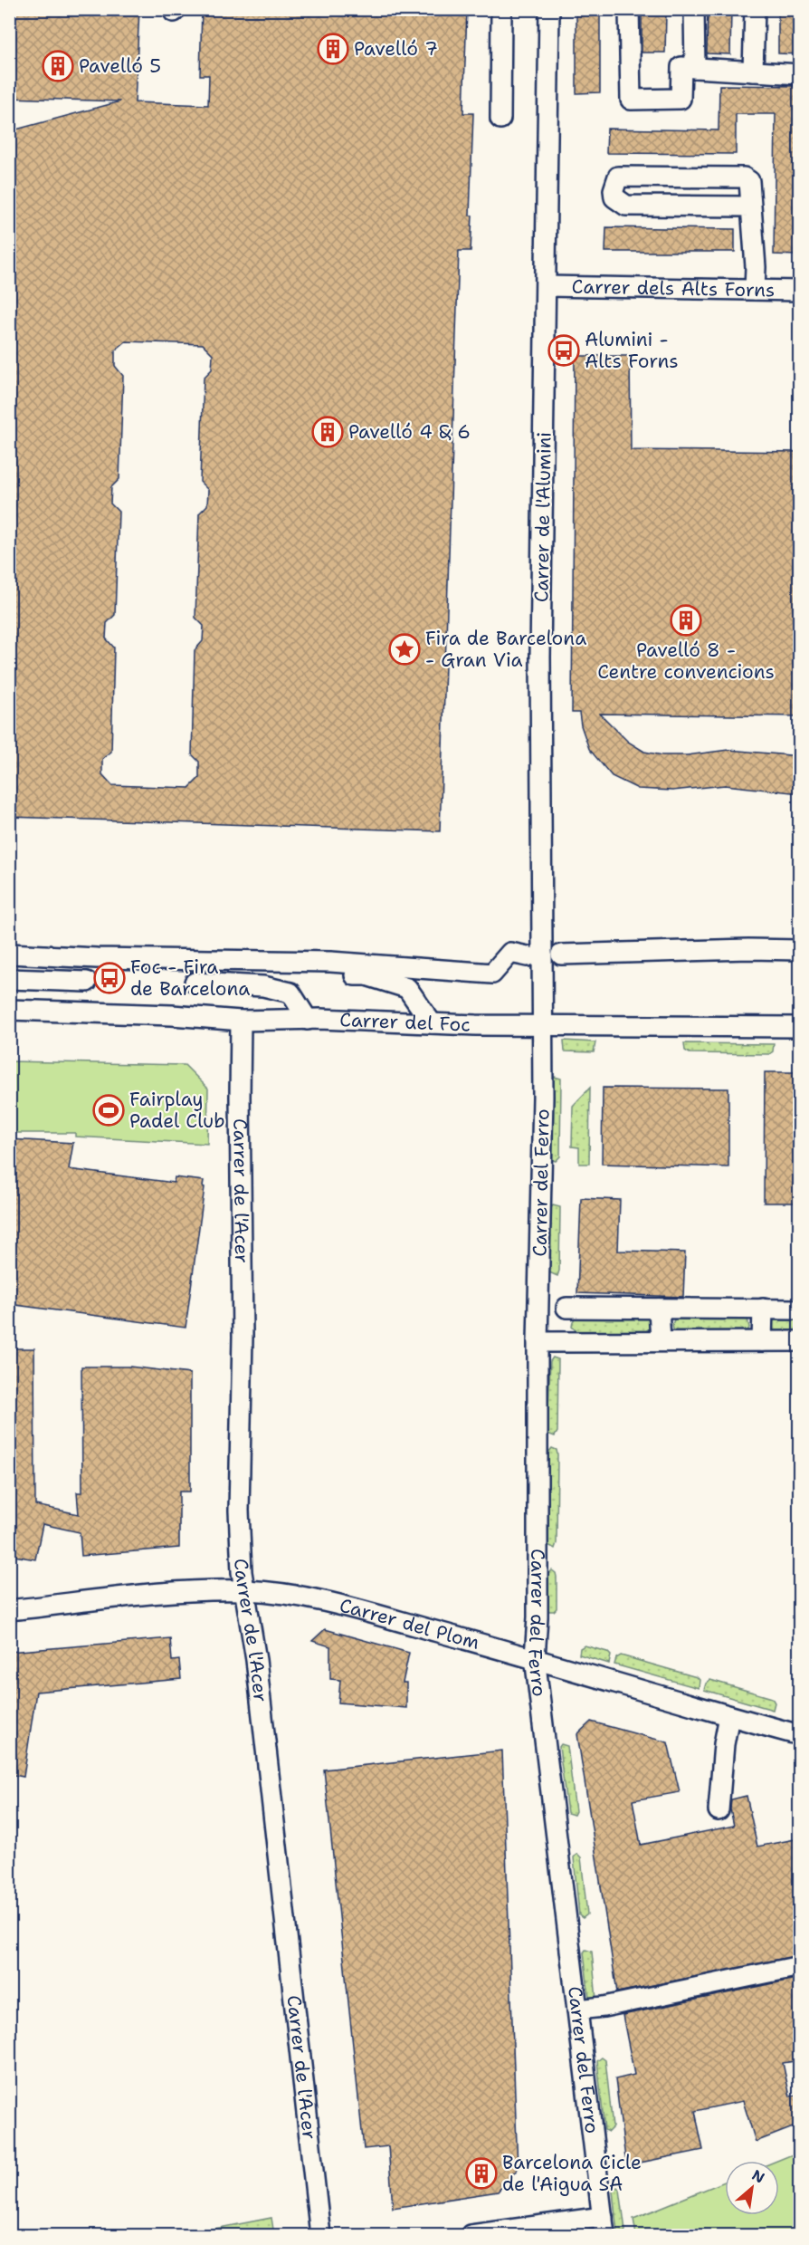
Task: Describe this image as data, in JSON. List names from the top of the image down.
{
  "streets": {
    "street": [
      "Carrer dels Alts Forns",
      "Carrer de l'Alumini",
      "Carrer del Foc",
      "Carrer del Ferro",
      "Carrer de l'Acer",
      "Carrer del Plom"
    ]
  },
  "crossings": [
    ["Carrer dels Alts Forns", "Carrer de l'Alumini"],
    ["Carrer de l'Alumini", "Carrer del Foc"],
    ["Carrer de l'Alumini", "Carrer del Ferro"],
    ["Carrer del Foc", "Carrer del Ferro"],
    ["Carrer del Foc", "Carrer de l'Acer"],
    ["Carrer del Ferro", "Carrer del Plom"],
    ["Carrer de l'Acer", "Carrer del Plom"]
  ],
  "places": {
    "building": [
      "Pavelló 7",
      "Pavelló 5",
      "Pavelló 4 & 6",
      "Pavelló 8 - Centre convencions",
      "Barcelona Cicle de l'Aigua SA"
    ],
    "bus stop": ["Alumini - Alts Forns", "Foc - Fira de Barcelona"],
    "place": ["Fira de Barcelona - Gran Via"],
    "sports": ["Fairplay Padel Club"]
  },
  "north": "top right"
}
